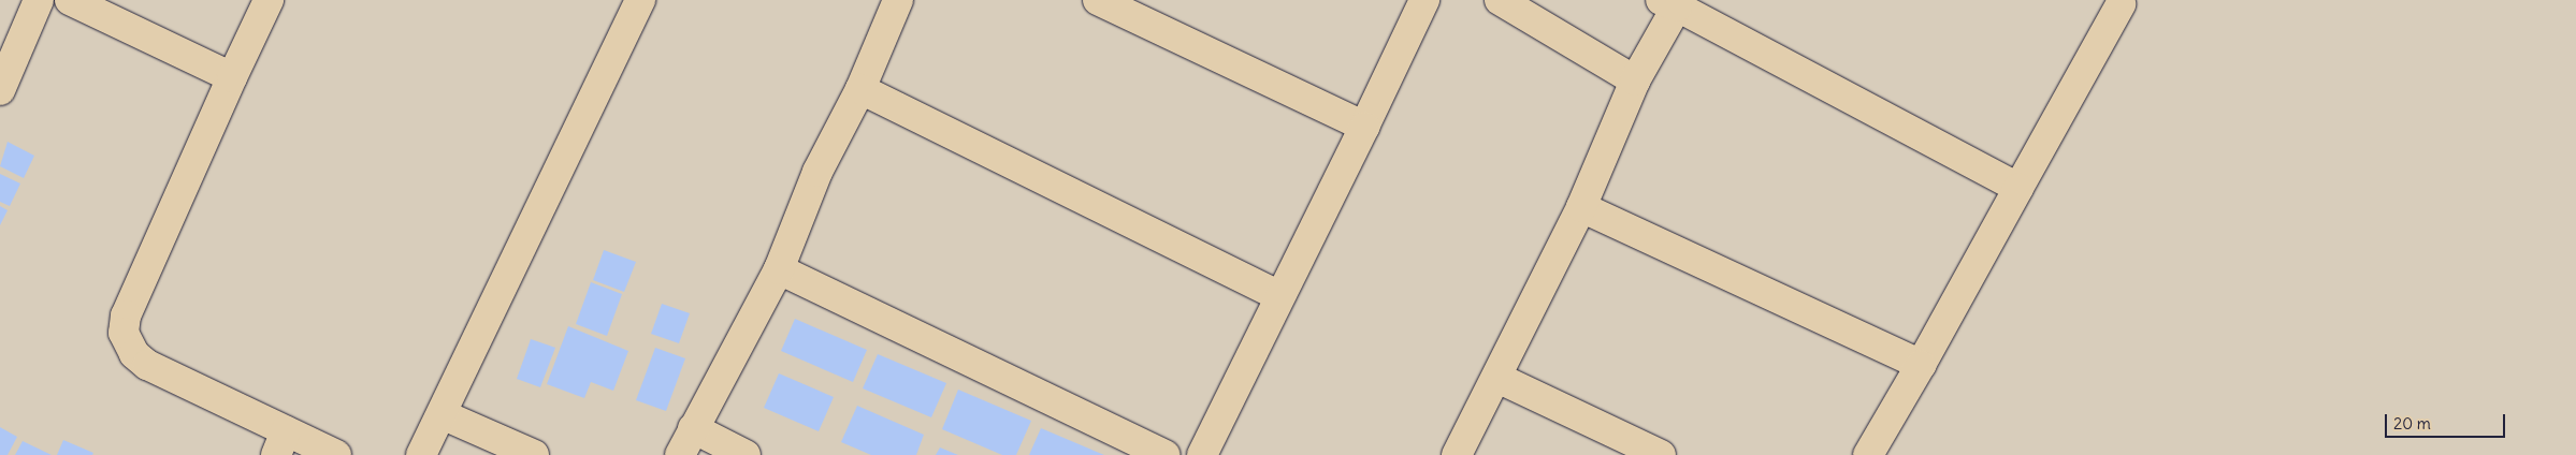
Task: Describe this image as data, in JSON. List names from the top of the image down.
{
  "scale_bar": "20 m"
}
